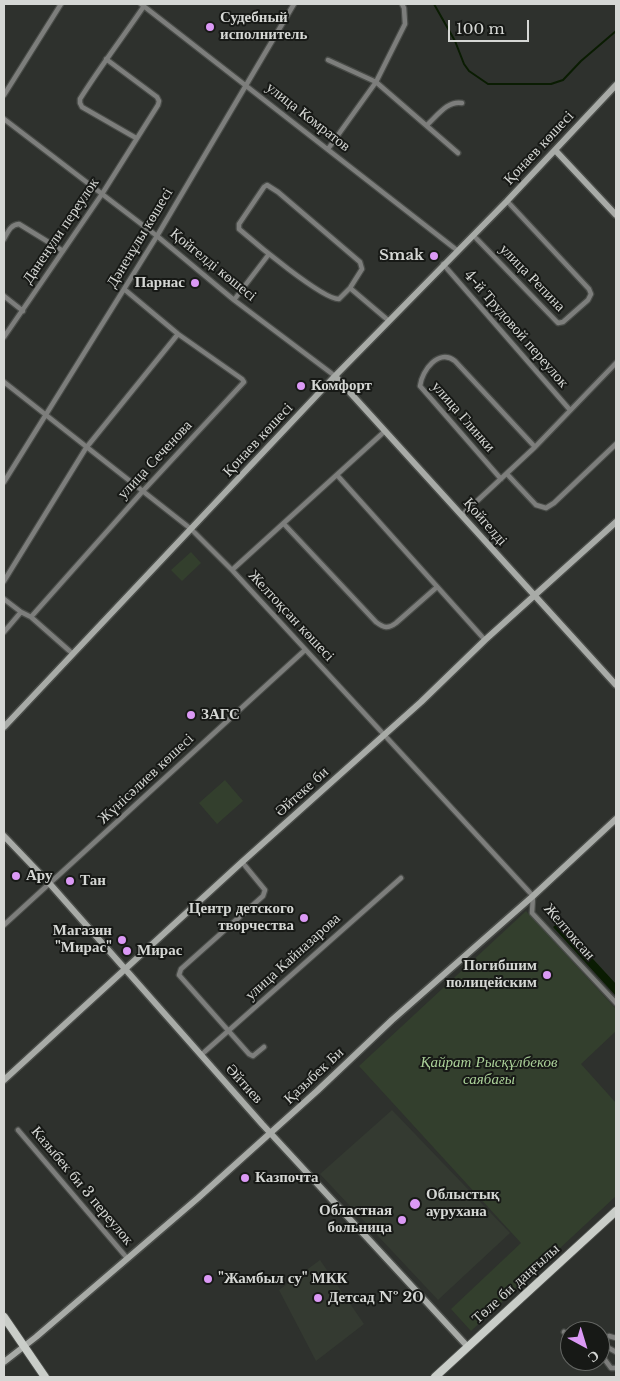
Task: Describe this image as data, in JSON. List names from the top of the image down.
{
  "streets": {
    "main road": ["Төле би даңғылы"],
    "street": [
      "улица Комратов",
      "Қонаев көшесі",
      "Даненули переулок",
      "Дәненұлы көшесі",
      "Қойгелді көшесі",
      "улица Репина",
      "4-й Трудовой переулок",
      "улица Глинки",
      "улица Сеченова",
      "Қойгелді",
      "Желтоқсан көшесі",
      "Жүнісәлиев көшесі",
      "Әйтеке би",
      "Желтоксан",
      "улица Кайназарова",
      "Қазыбек Би",
      "Әйтиев",
      "Казыбек би 3 переулок"
    ]
  },
  "crossings": [
    ["улица Комратов", "Қонаев көшесі"],
    ["улица Комратов", "Дәненұлы көшесі"],
    ["Қонаев көшесі", "Қойгелді көшесі"],
    ["Қонаев көшесі", "улица Репина"],
    ["Қонаев көшесі", "4-й Трудовой переулок"],
    ["Қонаев көшесі", "Қойгелді"],
    ["Қонаев көшесі", "Желтоқсан көшесі"],
    ["Даненули переулок", "Қойгелді көшесі"],
    ["Дәненұлы көшесі", "Қойгелді көшесі"],
    ["Дәненұлы көшесі", "улица Сеченова"],
    ["Дәненұлы көшесі", "Желтоқсан көшесі"],
    ["Қойгелді көшесі", "Қойгелді"],
    ["улица Сеченова", "Желтоқсан көшесі"],
    ["Қойгелді", "Әйтеке би"],
    ["Желтоқсан көшесі", "Жүнісәлиев көшесі"],
    ["Желтоқсан көшесі", "Әйтеке би"],
    ["Желтоқсан көшесі", "Желтоксан"],
    ["Желтоқсан көшесі", "Қазыбек Би"],
    ["Жүнісәлиев көшесі", "Әйтиев"],
    ["Әйтеке би", "Әйтиев"],
    ["Желтоксан", "Қазыбек Би"],
    ["улица Кайназарова", "Әйтиев"],
    ["Қазыбек Би", "Әйтиев"],
    ["Қазыбек Би", "Казыбек би 3 переулок"],
    ["Әйтиев", "Төле би даңғылы"]
  ],
  "parks": ["Қайрат Рысқұлбеков саябағы"],
  "places": [
    "Судебный исполнитель",
    "Smak",
    "Парнас",
    "Комфорт",
    "ЗАГС",
    "Ару",
    "Тан",
    "Центр детского творчества",
    "Магазин \"Мирас\"",
    "Мирас",
    "Погибшим полицейским",
    "Казпочта",
    "Облыстық аурухана",
    "Областная больница",
    "\"Жамбыл су\" МКК",
    "Детсад № 20"
  ],
  "scale_bar": "100 m",
  "north": "bottom right"
}
